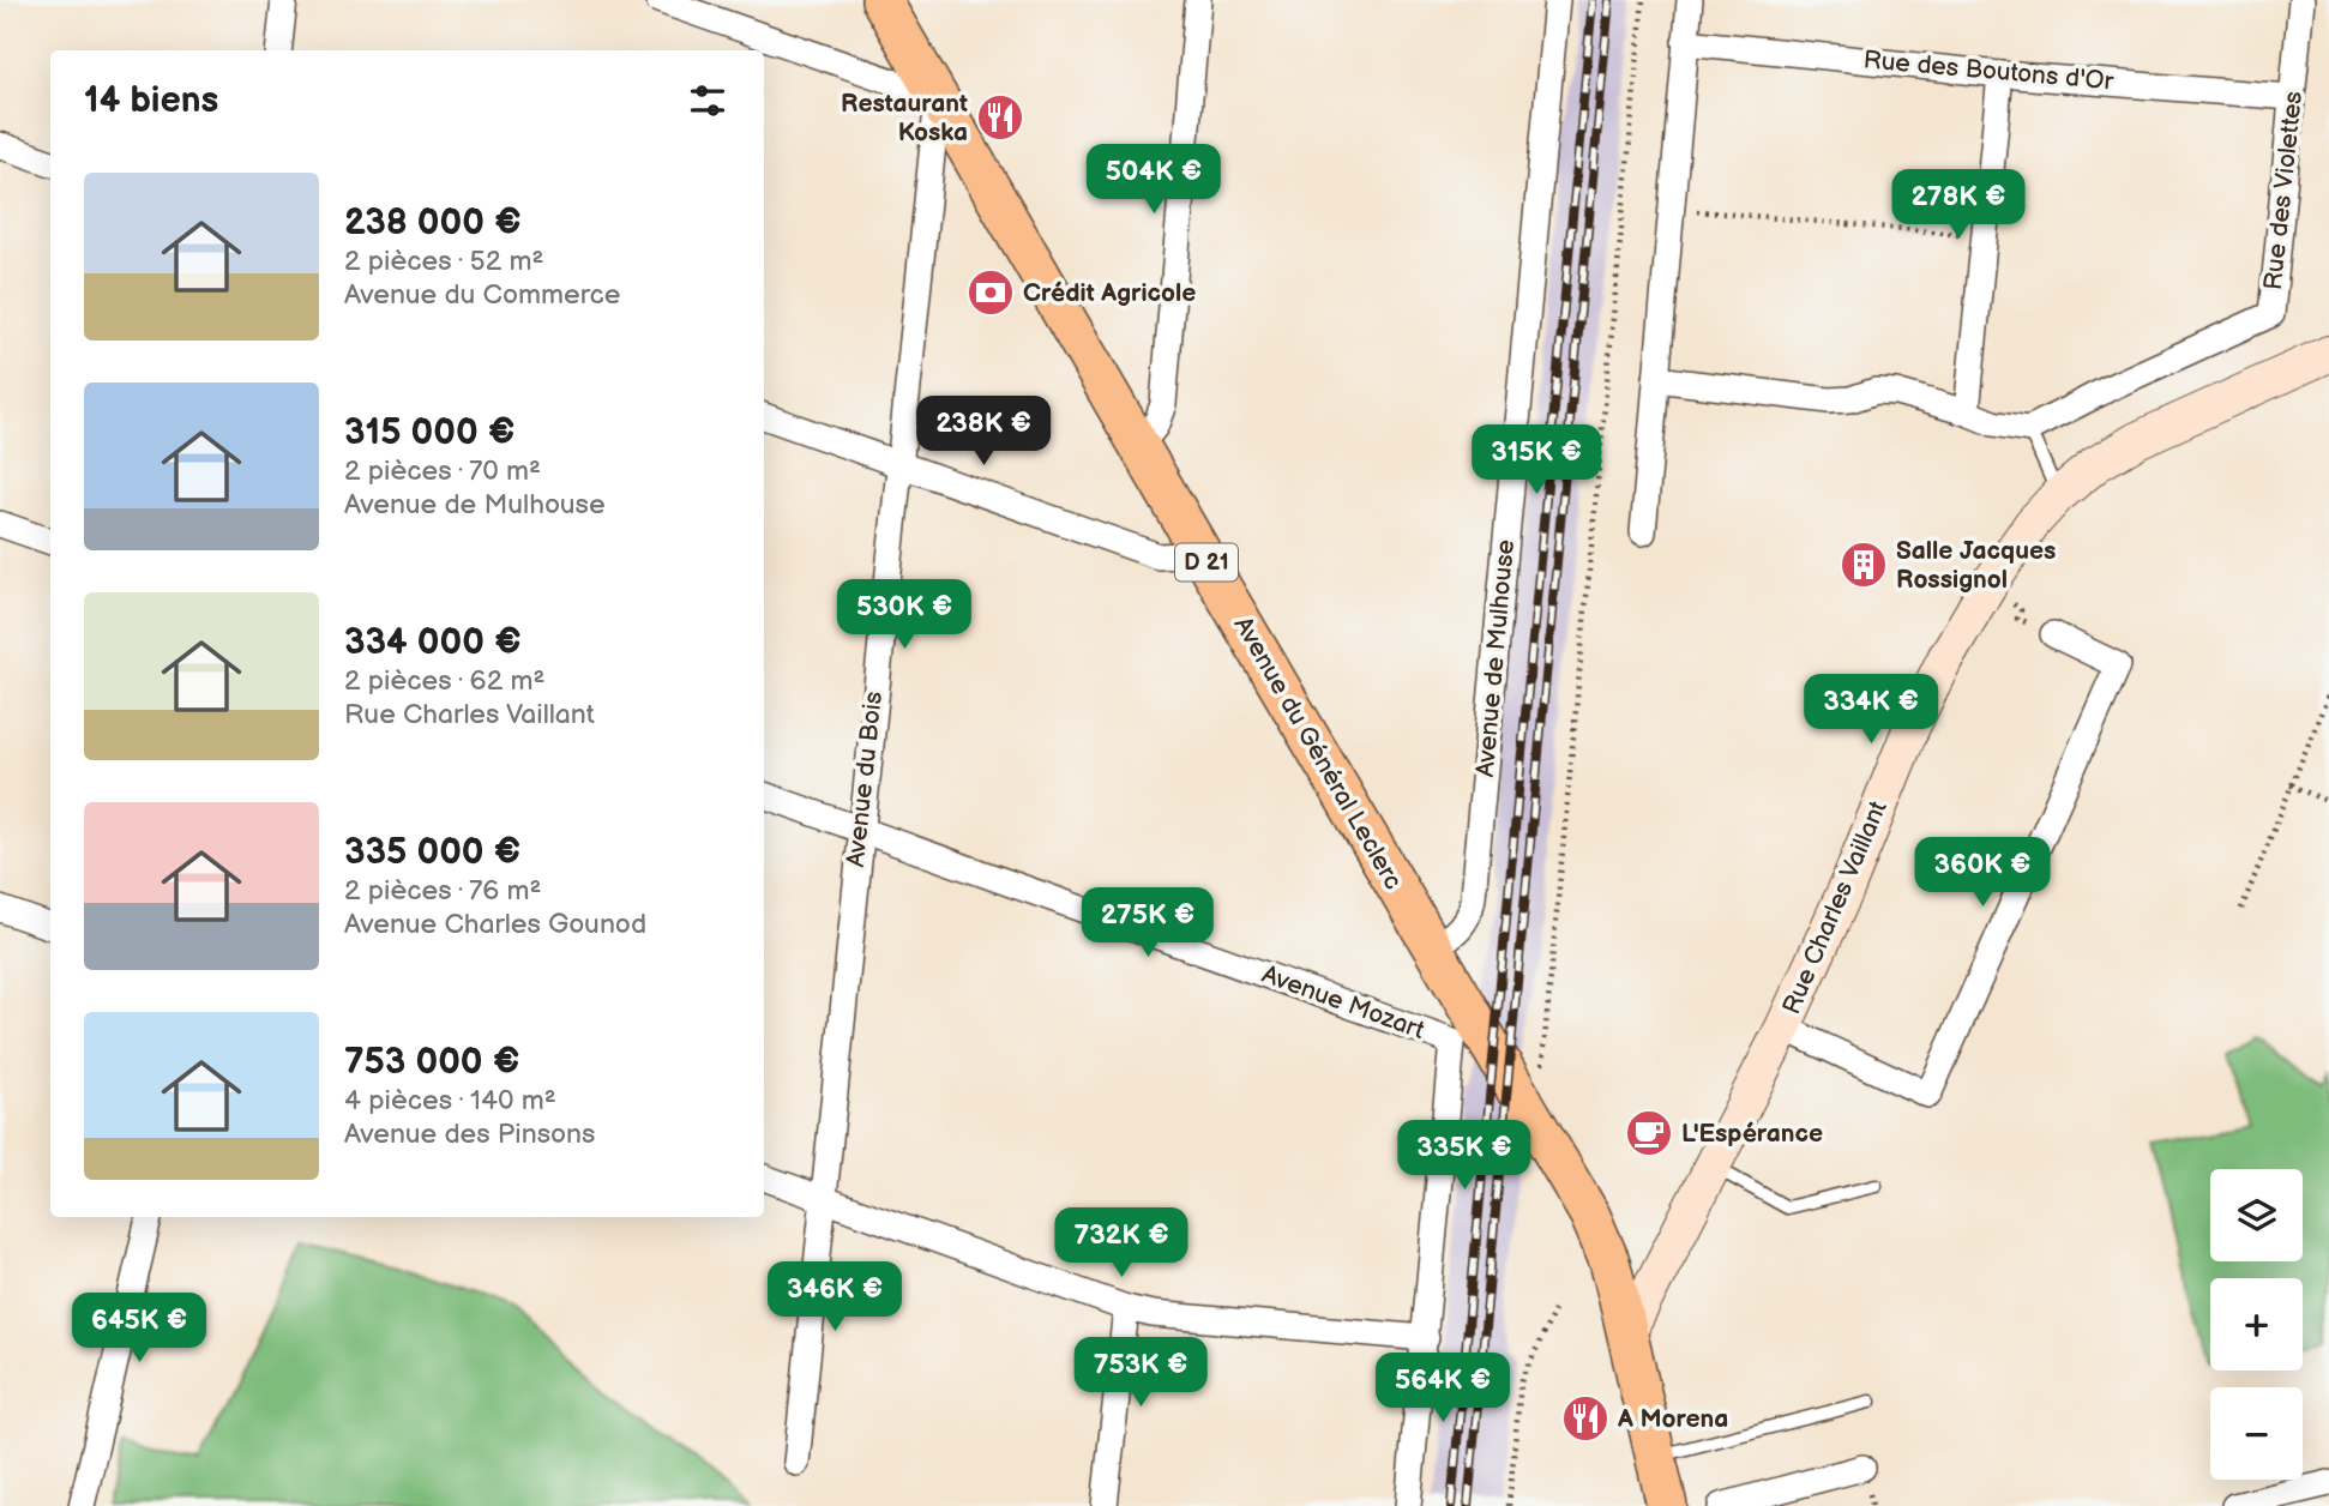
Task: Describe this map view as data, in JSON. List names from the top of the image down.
{
  "streets": {
    "main road": ["D 21", "Avenue du Général Leclerc", "Rue Charles Vaillant"],
    "street": [
      "Rue des Boutons d'Or",
      "Rue des Violettes",
      "Avenue de Mulhouse",
      "Avenue du Bois",
      "Avenue Mozart"
    ]
  },
  "crossings": [
    ["Rue des Boutons d'Or", "Rue des Violettes"],
    ["D 21", "Avenue du Général Leclerc"],
    ["D 21", "Rue Charles Vaillant"],
    ["D 21", "Avenue Mozart"],
    ["Avenue de Mulhouse", "Avenue du Général Leclerc"],
    ["Avenue du Général Leclerc", "Avenue du Bois"],
    ["Avenue du Général Leclerc", "Avenue Mozart"],
    ["Avenue du Bois", "Avenue Mozart"]
  ],
  "places": {
    "restaurant": ["Restaurant Koska", "A Morena"],
    "bank": ["Crédit Agricole"],
    "building": ["Salle Jacques Rossignol"],
    "cafe": ["L'Espérance"]
  },
  "page": {
    "heading": "14 biens",
    "price": [
      "504K €",
      "278K €",
      "238K €",
      "315K €",
      "530K €",
      "334K €",
      "360K €",
      "275K €",
      "335K €",
      "732K €",
      "346K €",
      "645K €",
      "753K €",
      "564K €"
    ],
    "list": [
      {
        "name": "238 000 €",
        "note": "2 pièces · 52 m² · Avenue du Commerce"
      },
      {
        "name": "315 000 €",
        "note": "2 pièces · 70 m² · Avenue de Mulhouse"
      },
      {
        "name": "334 000 €",
        "note": "2 pièces · 62 m² · Rue Charles Vaillant"
      },
      {
        "name": "335 000 €",
        "note": "2 pièces · 76 m² · Avenue Charles Gounod"
      },
      {
        "name": "753 000 €",
        "note": "4 pièces · 140 m² · Avenue des Pinsons"
      }
    ],
    "map_buttons": ["+", "−"]
  }
}
